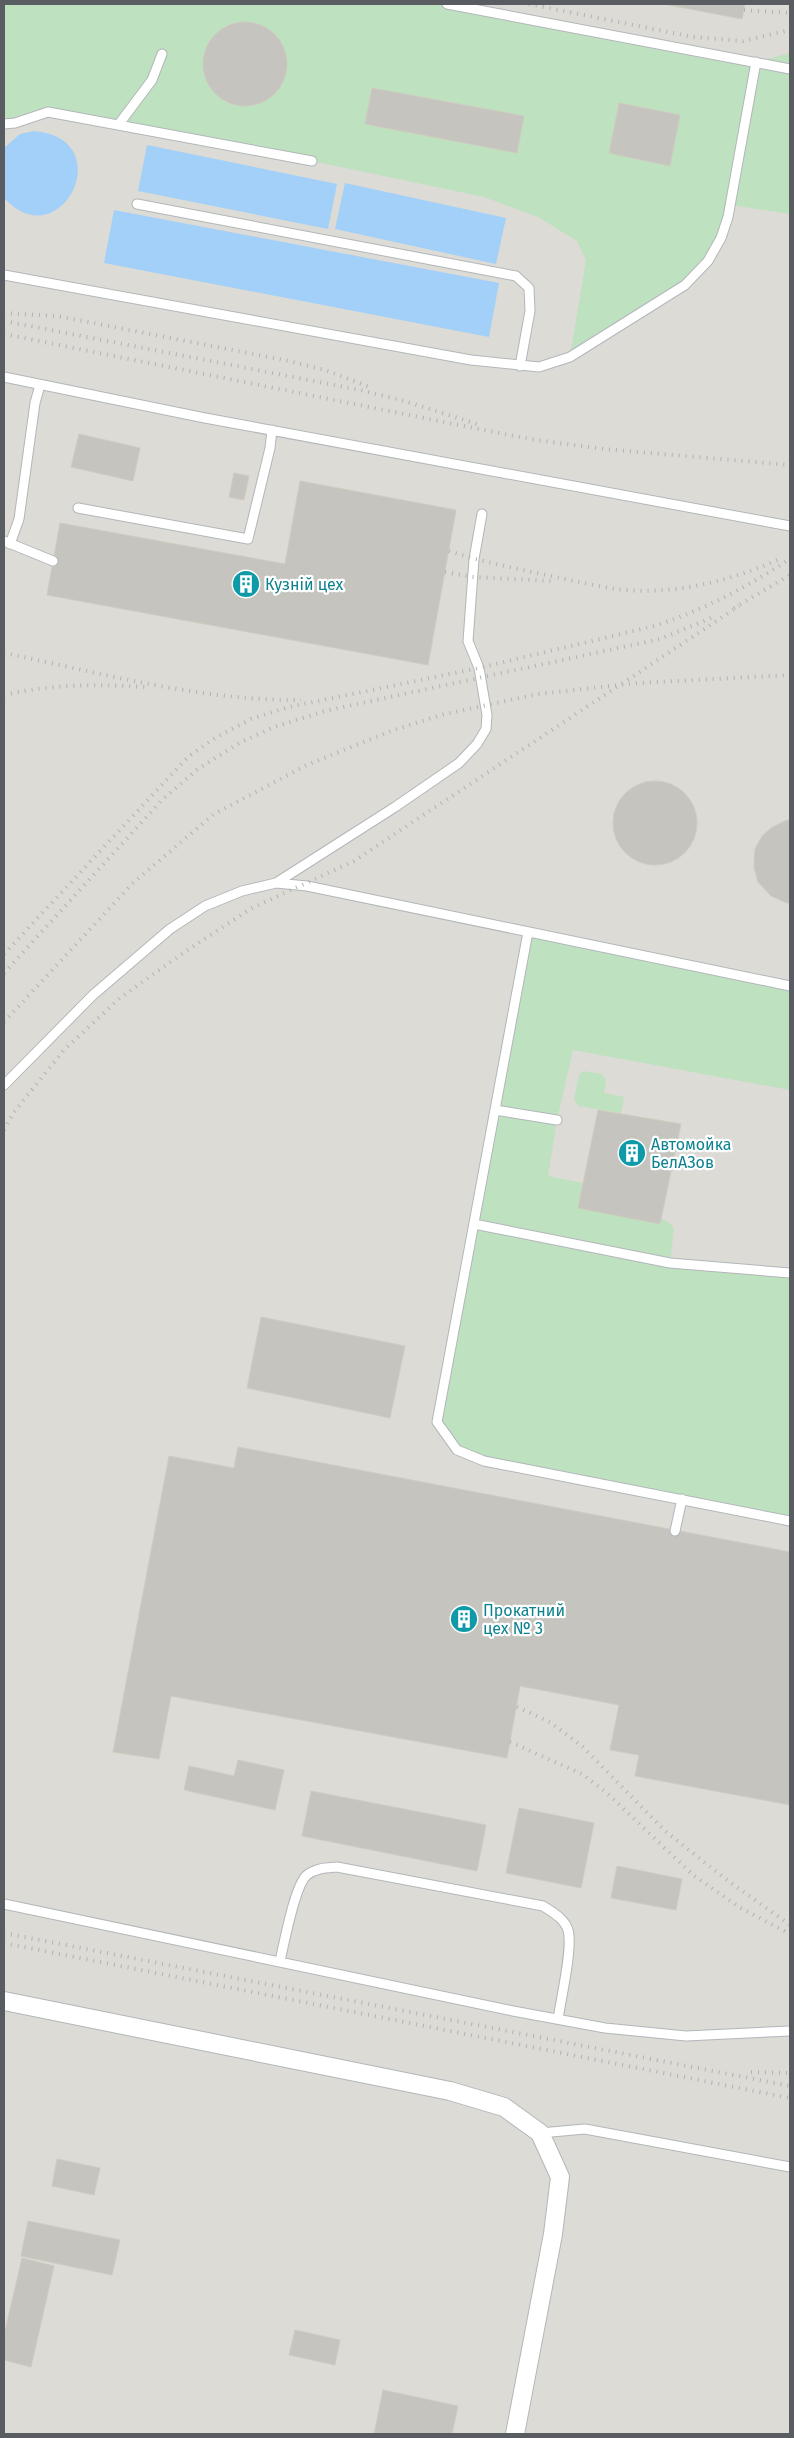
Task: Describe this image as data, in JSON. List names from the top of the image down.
{
  "places": {
    "building": ["Кузній цех", "Автомойка БелАЗов", "Прокатний цех № 3"]
  }
}
